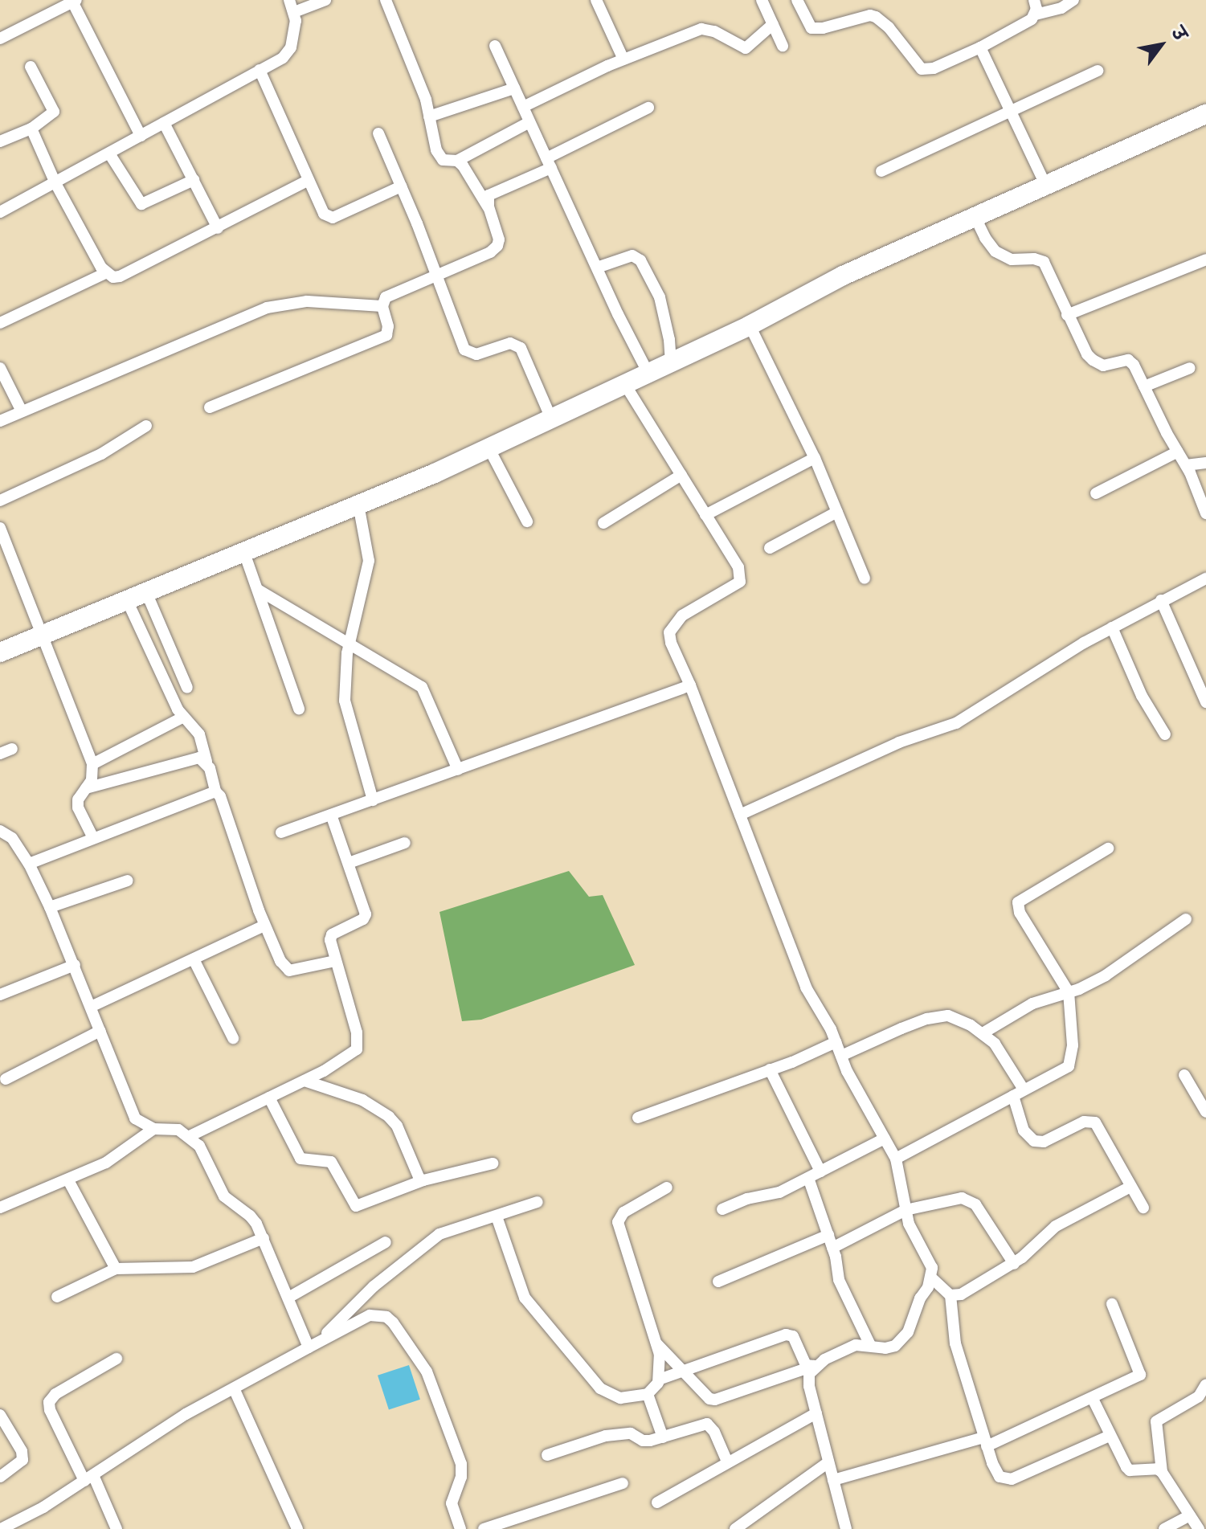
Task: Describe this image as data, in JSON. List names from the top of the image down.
{
  "north": "top right"
}
